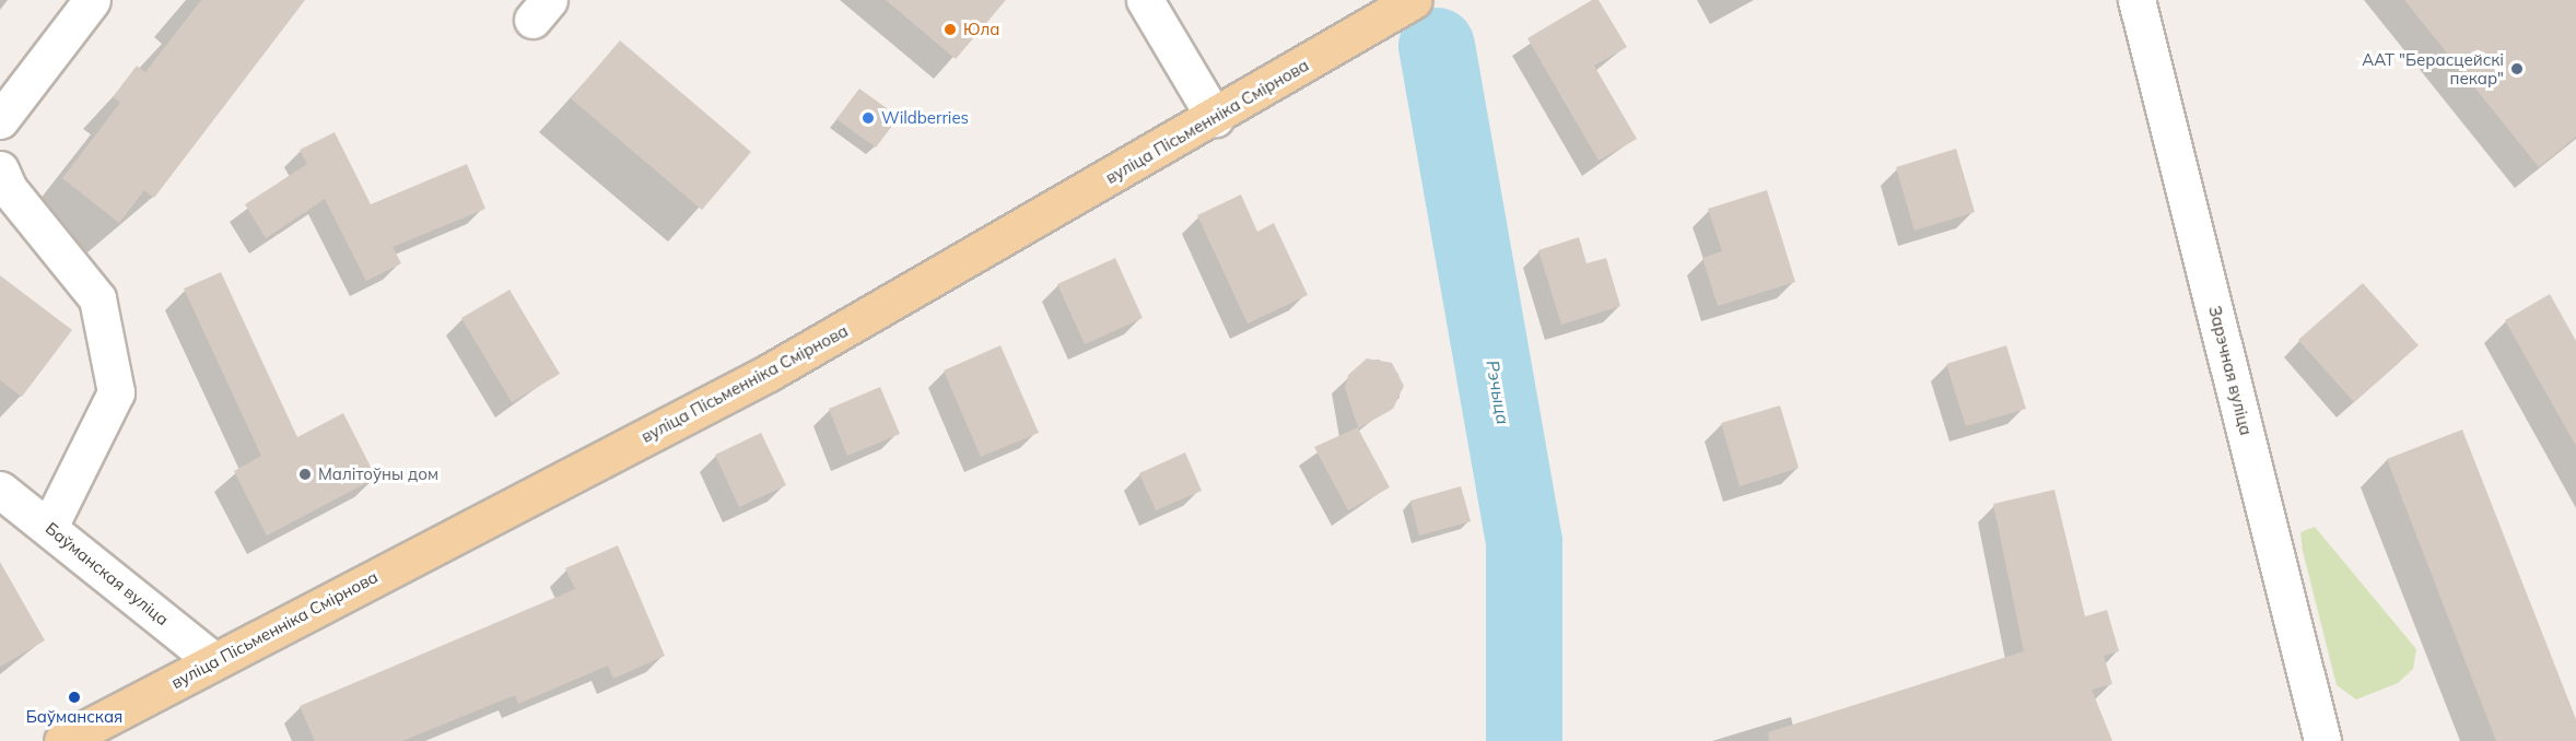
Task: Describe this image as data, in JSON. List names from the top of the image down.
{
  "streets": {
    "main road": ["вуліца Пісьменніка Смірнова"],
    "street": ["Зарэчная вуліца", "Баўманская вуліца"]
  },
  "crossings": [
    ["вуліца Пісьменніка Смірнова", "Баўманская вуліца"]
  ],
  "water": ["Рэчыца"],
  "places": [
    "Юла",
    "ААТ \"Берасцейскі пекар\"",
    "Wildberries",
    "Малітоўны дом",
    "Баўманская"
  ]
}
